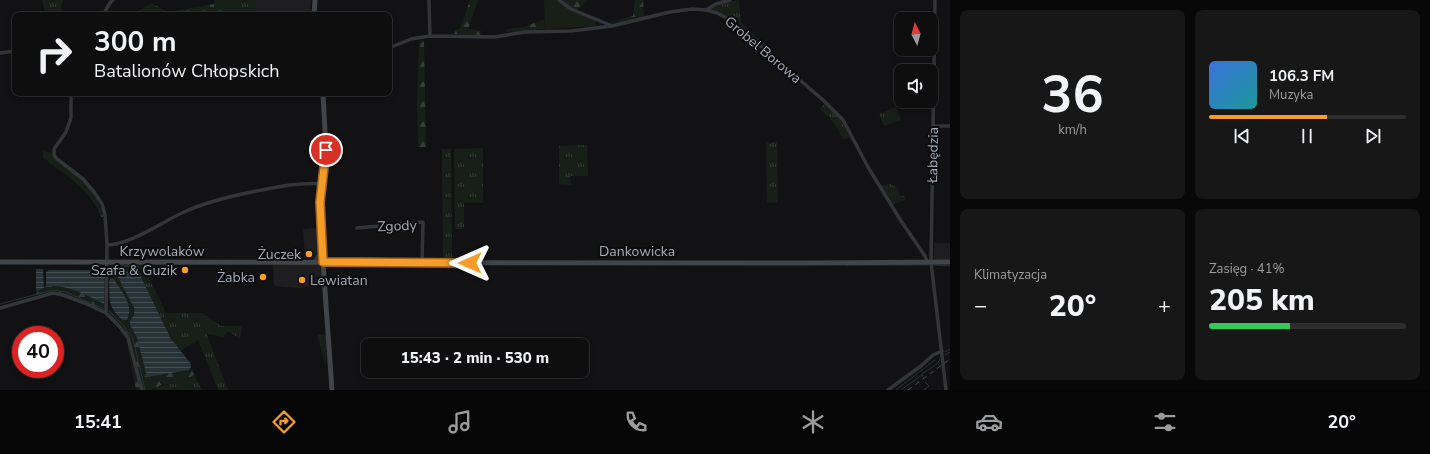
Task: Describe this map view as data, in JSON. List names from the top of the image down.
{
  "streets": {
    "street": [
      "Grobel Borowa",
      "Łabędzia",
      "Zgody",
      "Krzywolaków",
      "Dankowicka"
    ]
  },
  "crossings": [
    ["Grobel Borowa", "Łabędzia"],
    ["Grobel Borowa", "Dankowicka"],
    ["Łabędzia", "Dankowicka"],
    ["Zgody", "Dankowicka"],
    ["Krzywolaków", "Dankowicka"]
  ],
  "places": [
    "Żuczek",
    "Szafa & Guzik",
    "Żabka",
    "Lewiatan"
  ],
  "north": "top",
  "page": {
    "tile": [
      ["36", "km/h"],
      "Klimatyzacja",
      ["Zasięg · 41%", "205 km"]
    ],
    "turn": ["300 m", "Batalionów Chłopskich"],
    "song": ["106.3 FM", "Muzyka"],
    "heat": ["−", "20°", "+"],
    "limit": "40",
    "trip": "15:43 · 2 min · 530 m",
    "tabs": ["15:41", "20°"]
  }
}
